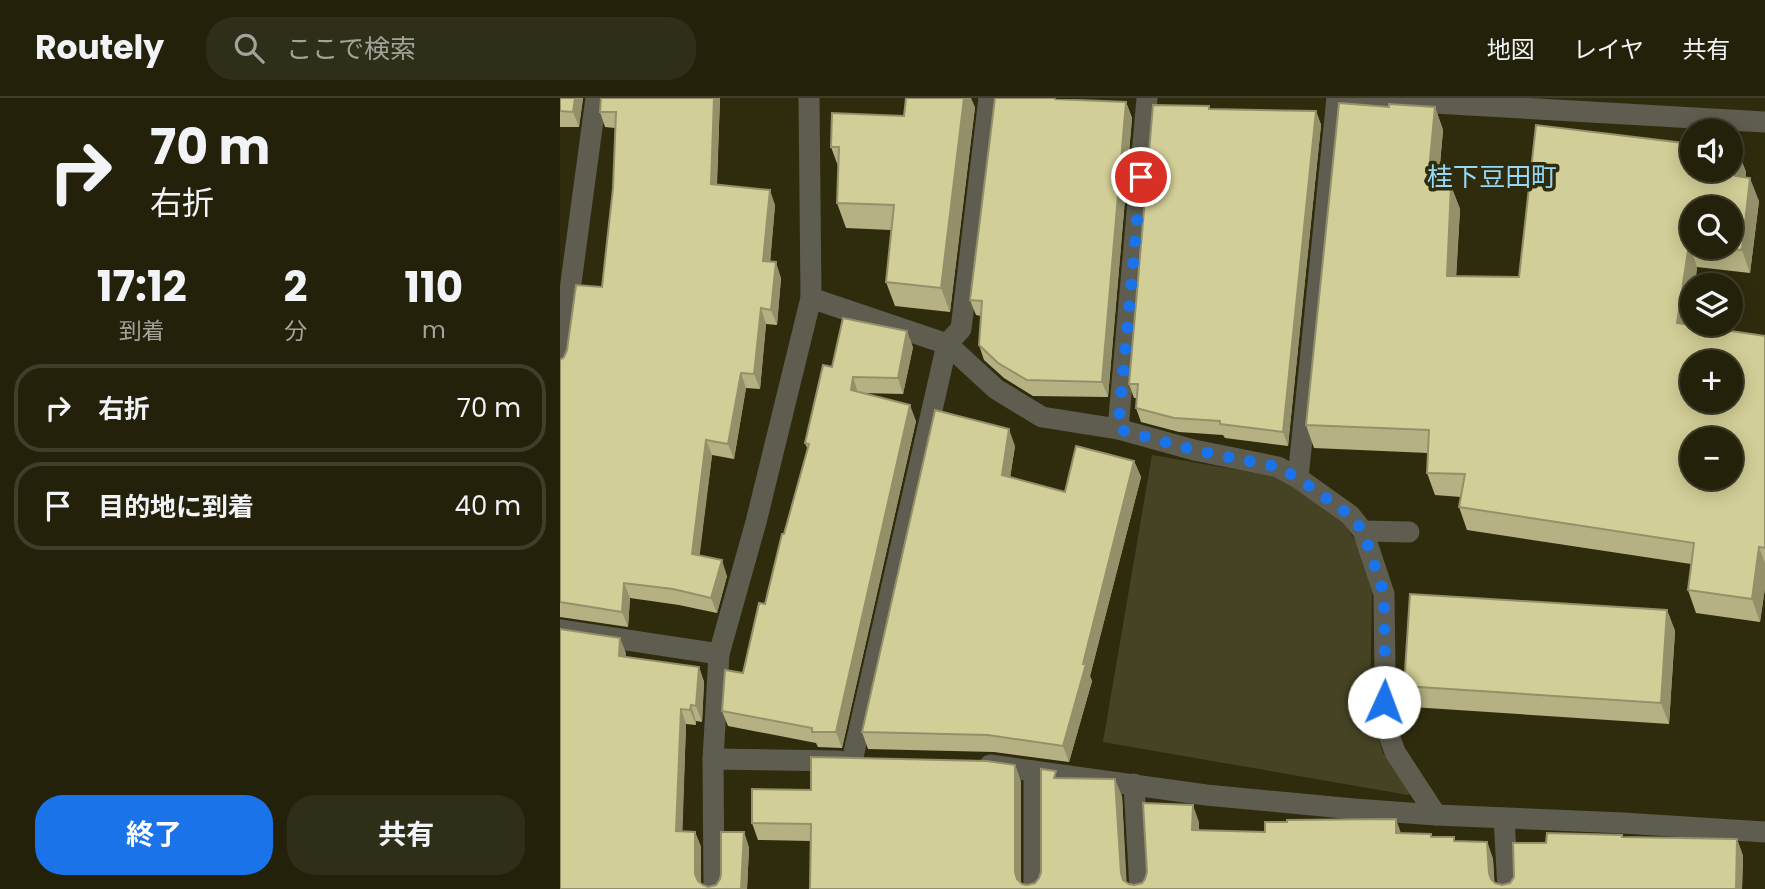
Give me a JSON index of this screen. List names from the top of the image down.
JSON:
{
  "districts": ["桂下豆田町"],
  "page": {
    "header": "Routely",
    "search": "ここで検索",
    "nav": ["地図", "レイヤ", "共有"],
    "turn": ["70 m", "右折"],
    "map_buttons": ["+", "−"],
    "eta": [
      "17:12",
      "到着",
      "2",
      "分",
      "110",
      "m"
    ],
    "list": [
      {
        "name": "右折",
        "value": "70 m"
      },
      {
        "name": "目的地に到着",
        "value": "40 m"
      }
    ],
    "buttons": ["終了", "共有"]
  }
}
